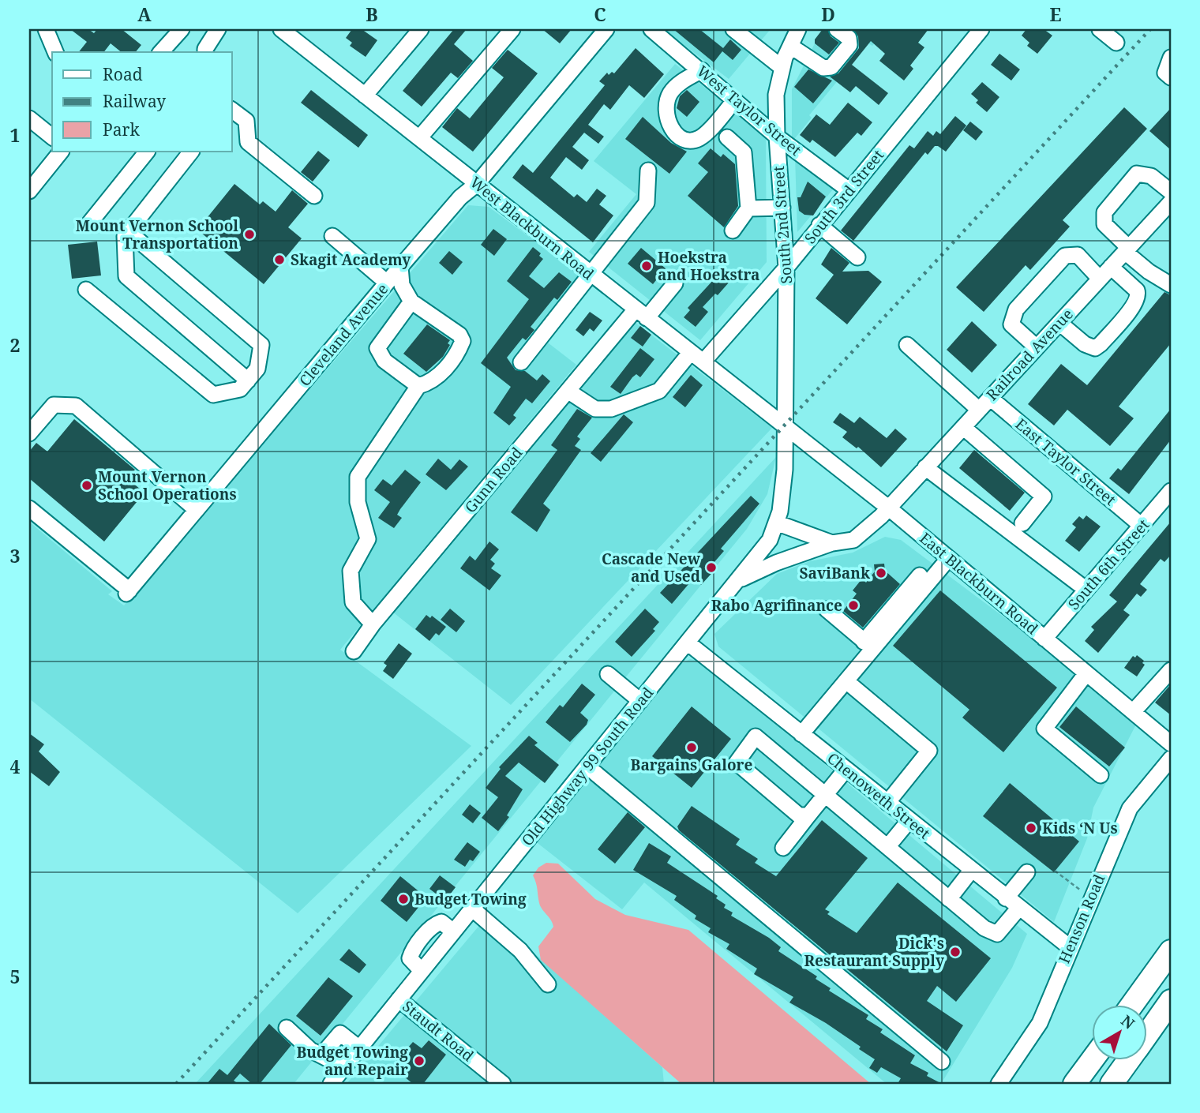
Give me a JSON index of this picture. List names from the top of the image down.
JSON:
{
  "streets": {
    "street": [
      "West Taylor Street",
      "South 3rd Street",
      "South 2nd Street",
      "West Blackburn Road",
      "Cleveland Avenue",
      "Railroad Avenue",
      "East Taylor Street",
      "Gunn Road",
      "South 6th Street",
      "East Blackburn Road",
      "Old Highway 99 South Road",
      "Chenoweth Street",
      "Henson Road",
      "Staudt Road"
    ]
  },
  "crossings": [
    ["West Taylor Street", "South 3rd Street"],
    ["West Taylor Street", "South 2nd Street"],
    ["South 3rd Street", "South 2nd Street"],
    ["South 3rd Street", "West Blackburn Road"],
    ["South 2nd Street", "West Blackburn Road"],
    ["South 2nd Street", "East Blackburn Road"],
    ["South 2nd Street", "Old Highway 99 South Road"],
    ["West Blackburn Road", "Cleveland Avenue"],
    ["West Blackburn Road", "Gunn Road"],
    ["West Blackburn Road", "East Blackburn Road"],
    ["West Blackburn Road", "Old Highway 99 South Road"],
    ["Railroad Avenue", "East Taylor Street"],
    ["Railroad Avenue", "East Blackburn Road"],
    ["Railroad Avenue", "Old Highway 99 South Road"],
    ["East Taylor Street", "South 6th Street"],
    ["South 6th Street", "East Blackburn Road"],
    ["East Blackburn Road", "Old Highway 99 South Road"],
    ["Old Highway 99 South Road", "Chenoweth Street"],
    ["Old Highway 99 South Road", "Staudt Road"],
    ["Chenoweth Street", "Henson Road"]
  ],
  "places": [
    "Mount Vernon School Transportation",
    "Skagit Academy",
    "Hoekstra and Hoekstra",
    "Mount Vernon School Operations",
    "Cascade New and Used",
    "SaviBank",
    "Rabo Agrifinance",
    "Bargains Galore",
    "Kids ‘N Us",
    "Budget Towing",
    "Dick's Restaurant Supply",
    "Budget Towing and Repair"
  ],
  "legend": ["Road", "Railway", "Park"],
  "north": "top right",
  "grid": {
    "columns": [
      "A",
      "B",
      "C",
      "D",
      "E"
    ],
    "rows": [
      "1",
      "2",
      "3",
      "4",
      "5"
    ]
  }
}
